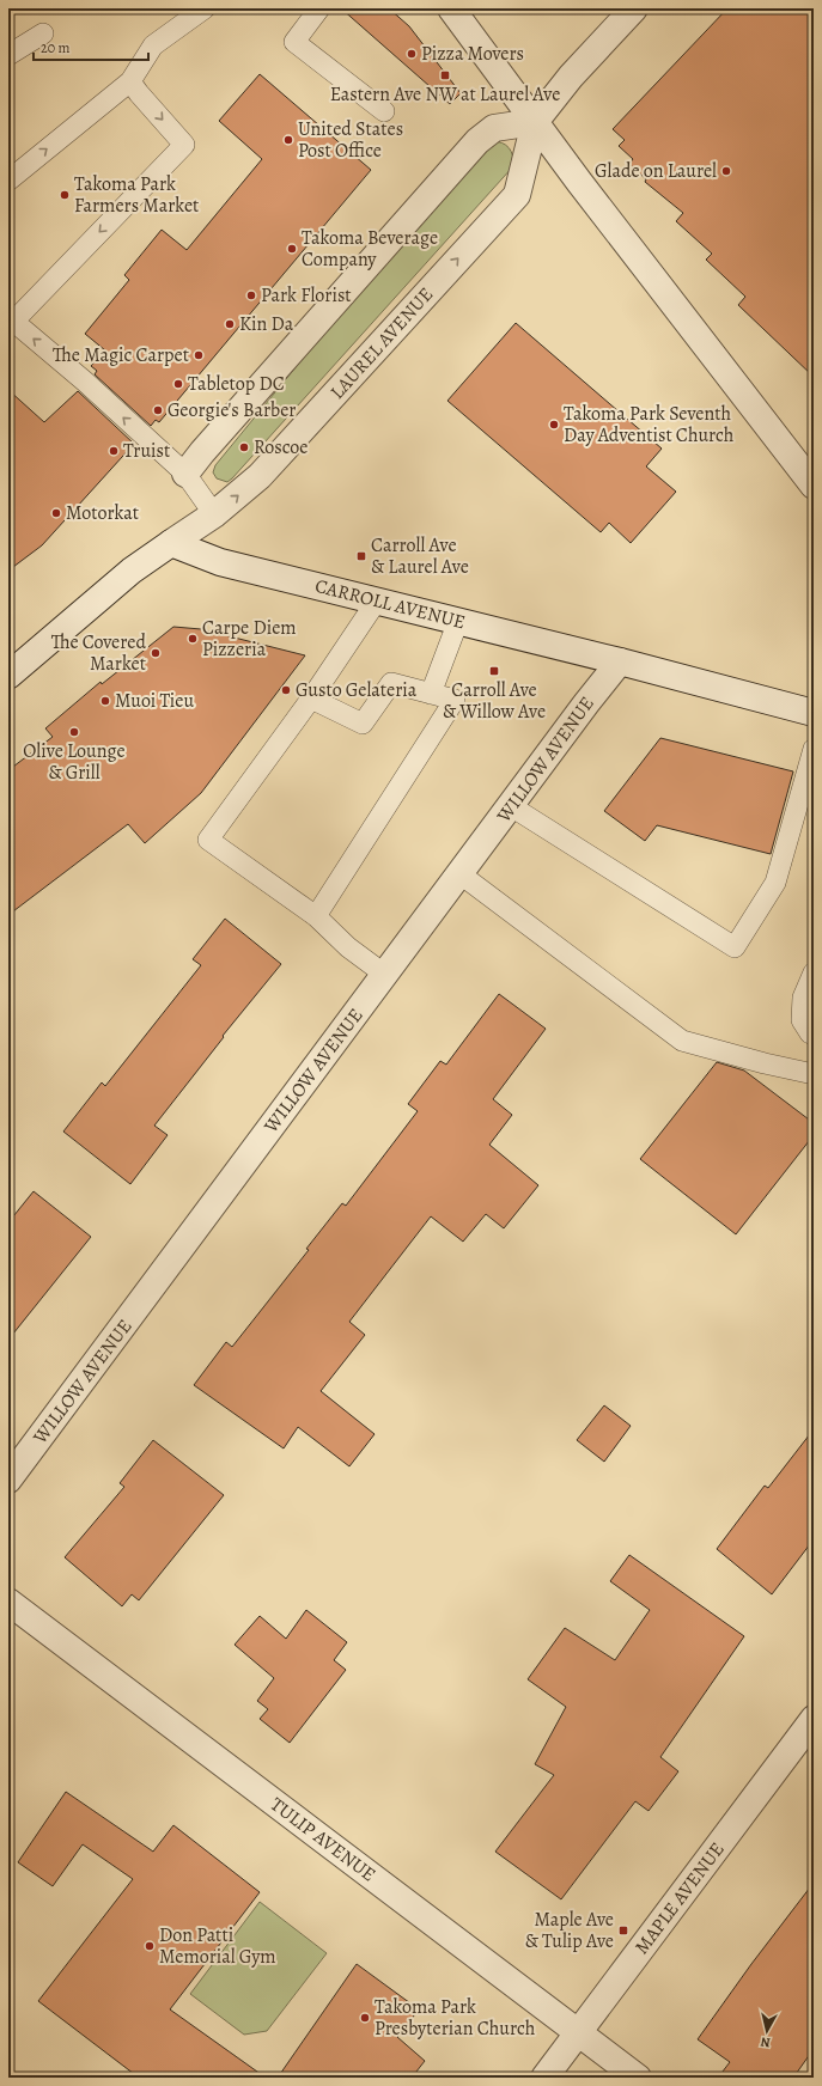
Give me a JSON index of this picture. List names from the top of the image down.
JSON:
{
  "streets": {
    "street": [
      "LAUREL AVENUE",
      "CARROLL AVENUE",
      "WILLOW AVENUE",
      "TULIP AVENUE",
      "MAPLE AVENUE"
    ]
  },
  "crossings": [
    ["LAUREL AVENUE", "CARROLL AVENUE"],
    ["CARROLL AVENUE", "WILLOW AVENUE"],
    ["TULIP AVENUE", "MAPLE AVENUE"]
  ],
  "places": {
    "other": [
      "Pizza Movers",
      "United States Post Office",
      "Glade on Laurel",
      "Takoma Park Farmers Market",
      "Takoma Beverage Company",
      "Park Florist",
      "Kin Da",
      "The Magic Carpet",
      "Tabletop DC",
      "Georgie's Barber",
      "Takoma Park Seventh Day Adventist Church",
      "Roscoe",
      "Truist",
      "Motorkat",
      "Carpe Diem Pizzeria",
      "The Covered Market",
      "Gusto Gelateria",
      "Muoi Tieu",
      "Olive Lounge & Grill",
      "Don Patti Memorial Gym",
      "Takoma Park Presbyterian Church"
    ],
    "transit": [
      "Eastern Ave NW at Laurel Ave",
      "Carroll Ave & Laurel Ave",
      "Carroll Ave & Willow Ave",
      "Maple Ave & Tulip Ave"
    ]
  },
  "scale_bar": "20 m",
  "north": "bottom"
}
